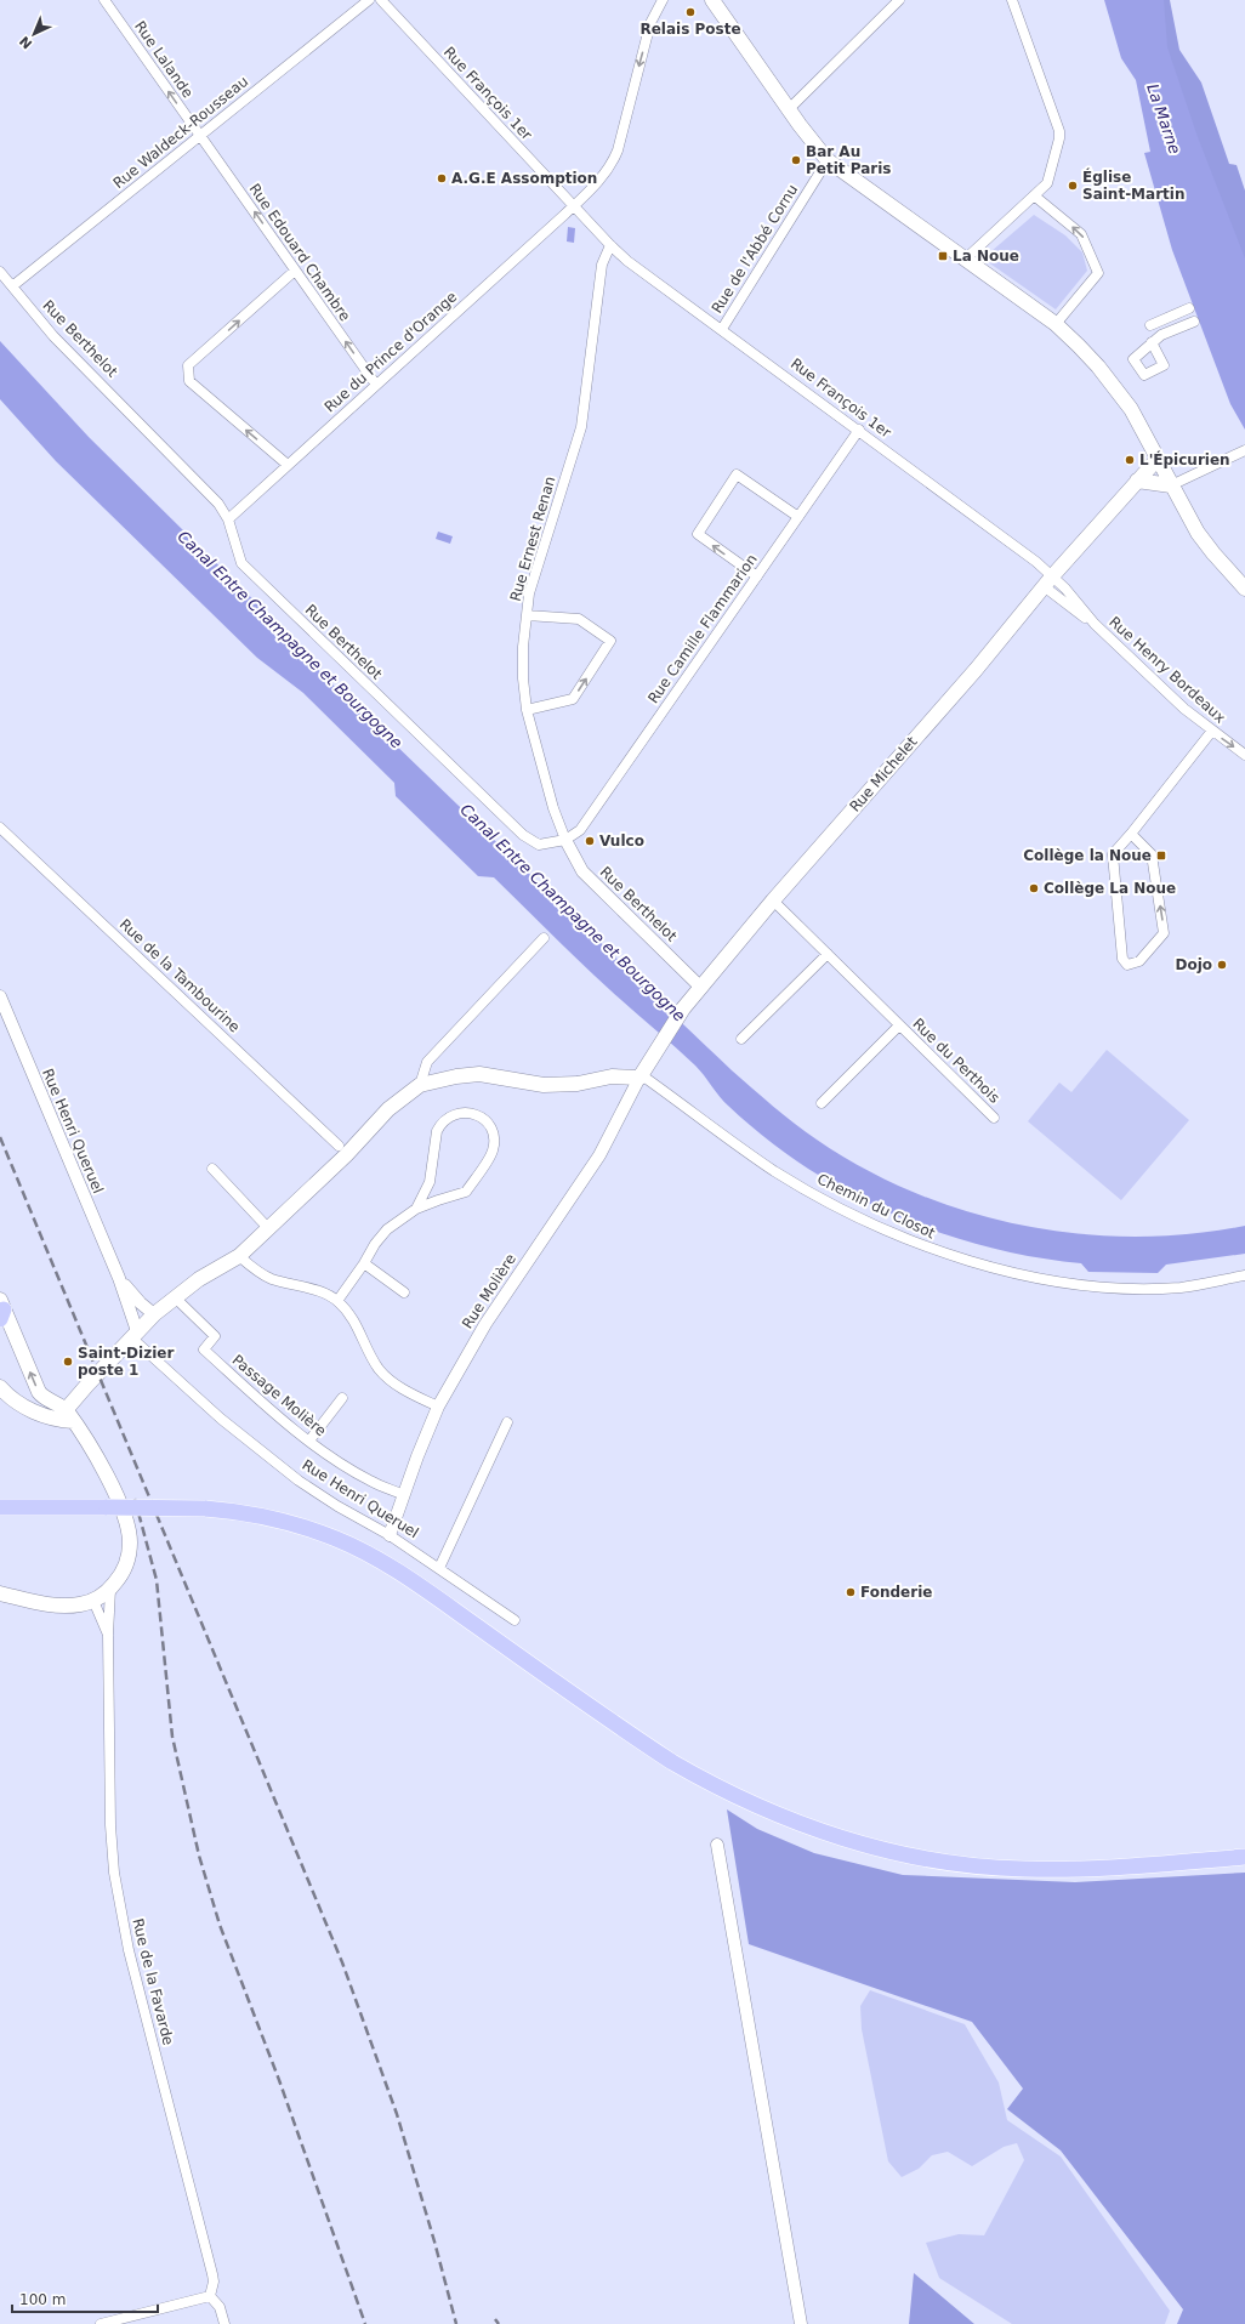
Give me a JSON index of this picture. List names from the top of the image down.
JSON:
{
  "streets": {
    "main road": ["Rue Michelet"],
    "street": [
      "Rue Lalande",
      "Rue François 1er",
      "Rue Waldeck-Rousseau",
      "Rue de l'Abbé Cornu",
      "Rue Edouard Chambre",
      "Rue Berthelot",
      "Rue du Prince d'Orange",
      "Rue Ernest Renan",
      "Rue Camille Flammarion",
      "Rue Henry Bordeaux",
      "Rue de la Tambourine",
      "Rue du Perthois",
      "Rue Henri Queruel",
      "Chemin du Closot",
      "Rue Molière",
      "Passage Molière",
      "Rue de la Favarde"
    ]
  },
  "crossings": [
    ["Rue Lalande", "Rue Waldeck-Rousseau"],
    ["Rue Lalande", "Rue Edouard Chambre"],
    ["Rue François 1er", "Rue de l'Abbé Cornu"],
    ["Rue François 1er", "Rue du Prince d'Orange"],
    ["Rue François 1er", "Rue Ernest Renan"],
    ["Rue François 1er", "Rue Camille Flammarion"],
    ["Rue François 1er", "Rue Henry Bordeaux"],
    ["Rue François 1er", "Rue Michelet"],
    ["Rue Waldeck-Rousseau", "Rue Edouard Chambre"],
    ["Rue Waldeck-Rousseau", "Rue Berthelot"],
    ["Rue Edouard Chambre", "Rue du Prince d'Orange"],
    ["Rue Berthelot", "Rue du Prince d'Orange"],
    ["Rue Berthelot", "Rue Ernest Renan"],
    ["Rue Berthelot", "Rue Camille Flammarion"],
    ["Rue Berthelot", "Rue Michelet"],
    ["Rue Ernest Renan", "Rue Camille Flammarion"],
    ["Rue Henry Bordeaux", "Rue Michelet"],
    ["Rue Michelet", "Rue du Perthois"],
    ["Rue Michelet", "Chemin du Closot"],
    ["Rue Michelet", "Rue Molière"],
    ["Rue Henri Queruel", "Rue Molière"],
    ["Chemin du Closot", "Rue Molière"],
    ["Rue Molière", "Passage Molière"]
  ],
  "one_way": ["Rue Lalande", "Rue Edouard Chambre"],
  "water": ["La Marne", "Canal Entre Champagne et Bourgogne"],
  "places": {
    "other": [
      "Relais Poste",
      "Bar Au Petit Paris",
      "A.G.E Assomption",
      "Église Saint-Martin",
      "L'Épicurien",
      "Vulco",
      "Collège La Noue",
      "Dojo",
      "Saint-Dizier poste 1",
      "Fonderie"
    ],
    "transit": ["La Noue", "Collège la Noue"]
  },
  "scale_bar": "100 m",
  "north": "bottom left"
}
